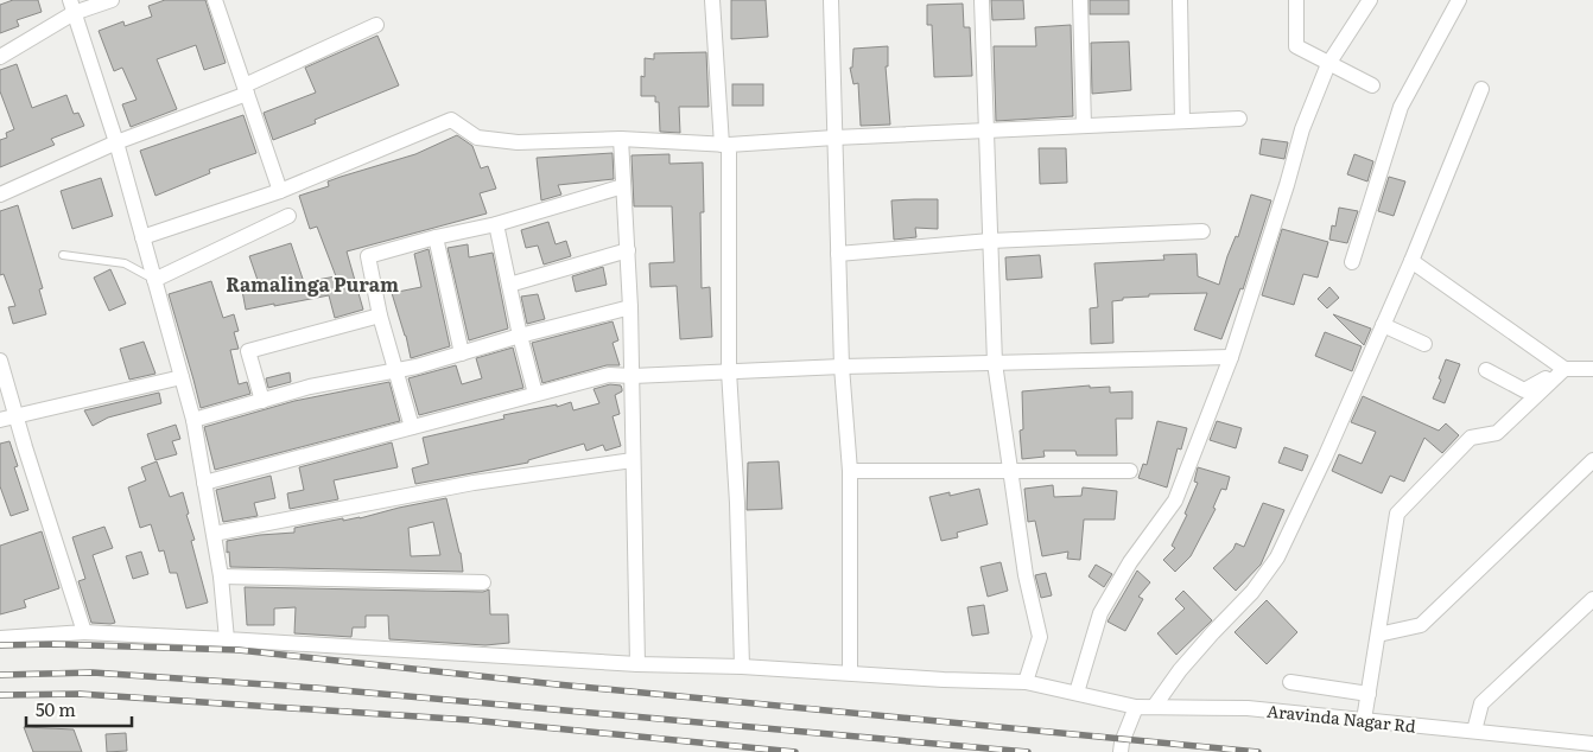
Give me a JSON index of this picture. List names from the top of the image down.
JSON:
{
  "streets": {
    "street": ["Aravinda Nagar Rd"]
  },
  "districts": ["Ramalinga Puram"],
  "scale_bar": "50 m"
}
